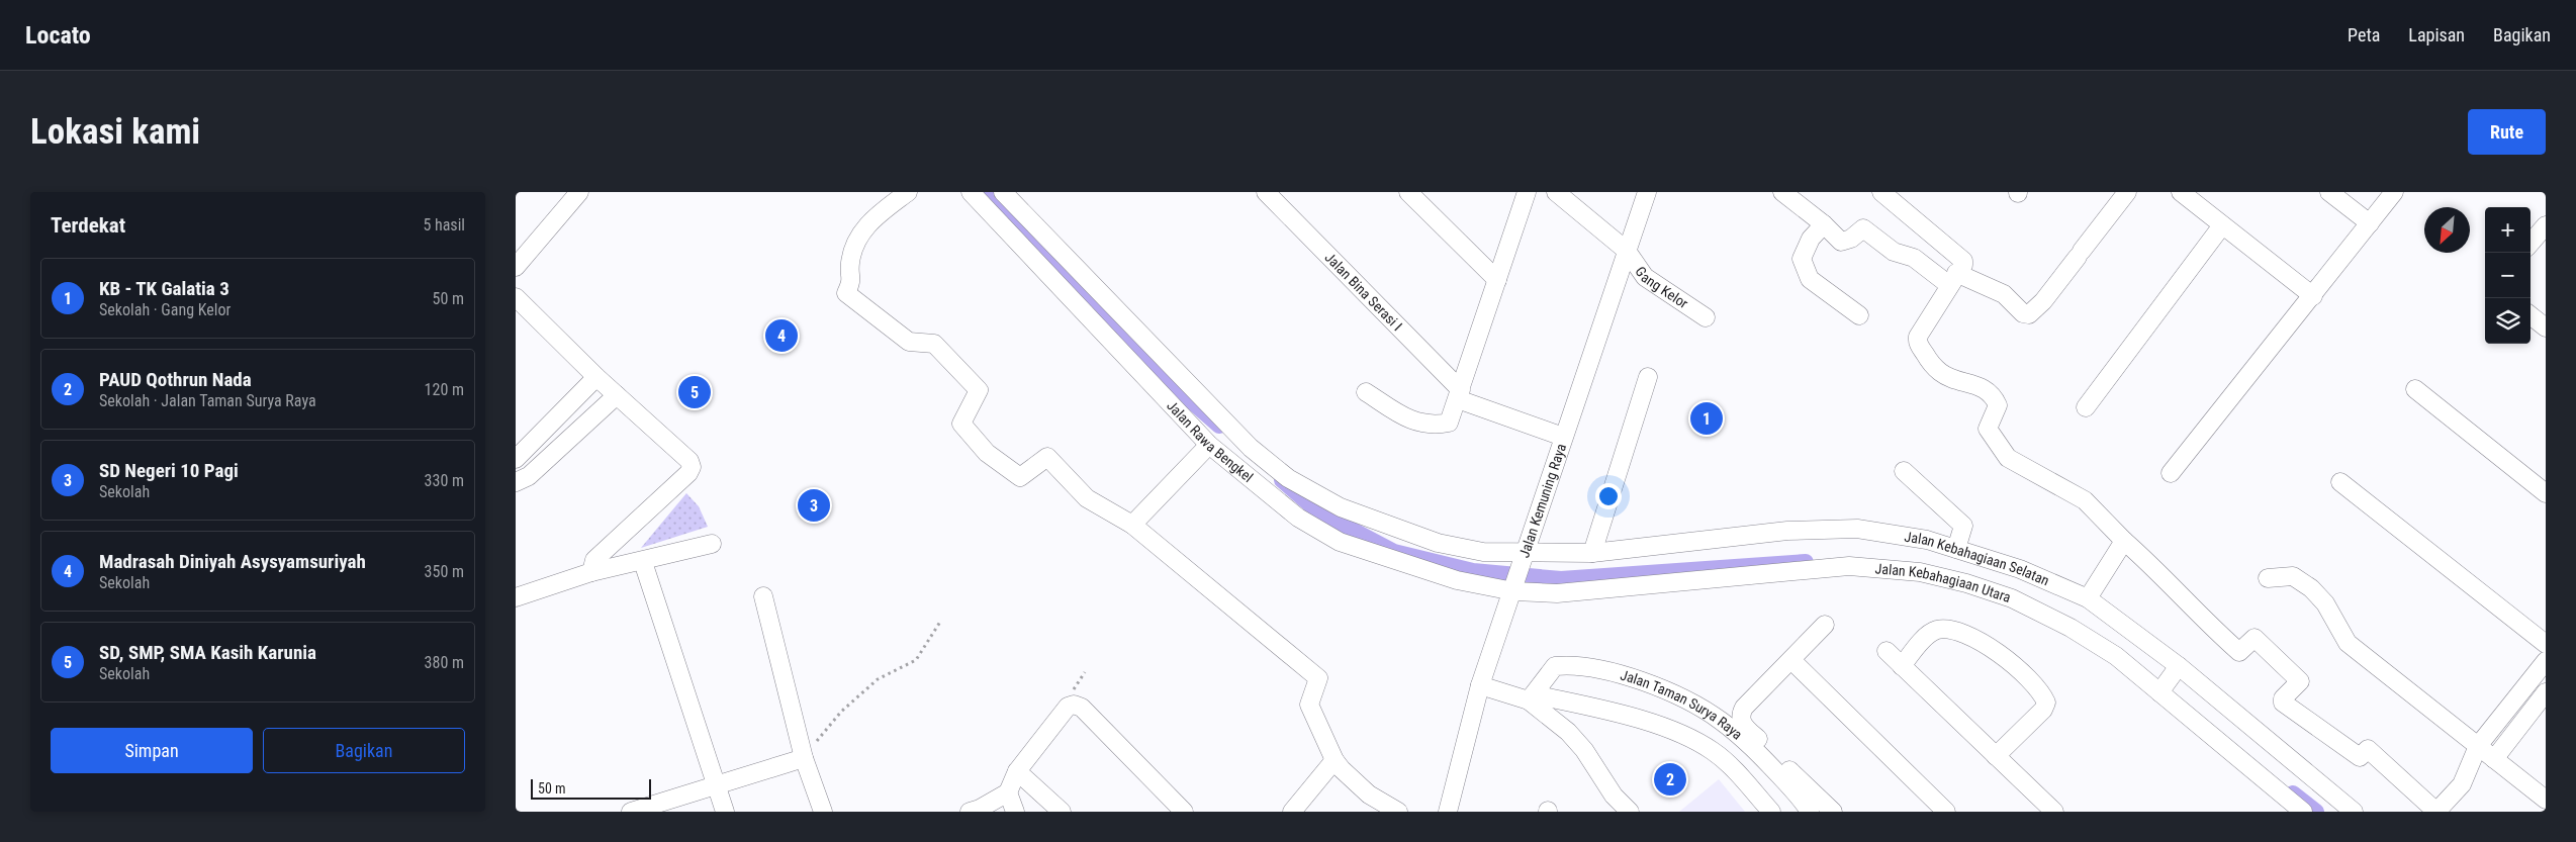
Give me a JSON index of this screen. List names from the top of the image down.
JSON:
{
  "streets": {
    "street": [
      "Gang Kelor",
      "Jalan Bina Serasi I",
      "Jalan Rawa Bengkel",
      "Jalan Kemuning Raya",
      "Jalan Kebahagiaan Selatan",
      "Jalan Kebahagiaan Utara",
      "Jalan Taman Surya Raya"
    ]
  },
  "crossings": [
    ["Gang Kelor", "Jalan Kemuning Raya"],
    ["Jalan Rawa Bengkel", "Jalan Kemuning Raya"],
    ["Jalan Rawa Bengkel", "Jalan Kebahagiaan Selatan"],
    ["Jalan Rawa Bengkel", "Jalan Kebahagiaan Utara"],
    ["Jalan Kemuning Raya", "Jalan Kebahagiaan Selatan"],
    ["Jalan Kemuning Raya", "Jalan Kebahagiaan Utara"]
  ],
  "scale_bar": "50 m",
  "north": "bottom left",
  "page": {
    "header": "Locato",
    "nav": ["Peta", "Lapisan", "Bagikan"],
    "buttons": [
      "Rute",
      ["Simpan", "Bagikan"]
    ],
    "title": "Lokasi kami",
    "heading": ["Terdekat", "5 hasil"],
    "map_buttons": ["+", "−"],
    "list": [
      {
        "mark": "1",
        "name": "KB - TK Galatia 3",
        "note": "Sekolah · Gang Kelor",
        "value": "50 m"
      },
      {
        "mark": "2",
        "name": "PAUD Qothrun Nada",
        "note": "Sekolah · Jalan Taman Surya Raya",
        "value": "120 m"
      },
      {
        "mark": "3",
        "name": "SD Negeri 10 Pagi",
        "note": "Sekolah",
        "value": "330 m"
      },
      {
        "mark": "4",
        "name": "Madrasah Diniyah Asysyamsuriyah",
        "note": "Sekolah",
        "value": "350 m"
      },
      {
        "mark": "5",
        "name": "SD, SMP, SMA Kasih Karunia",
        "note": "Sekolah",
        "value": "380 m"
      }
    ],
    "pins": [
      "4",
      "5",
      "1",
      "3",
      "2"
    ],
    "scale": "50 m"
  }
}
